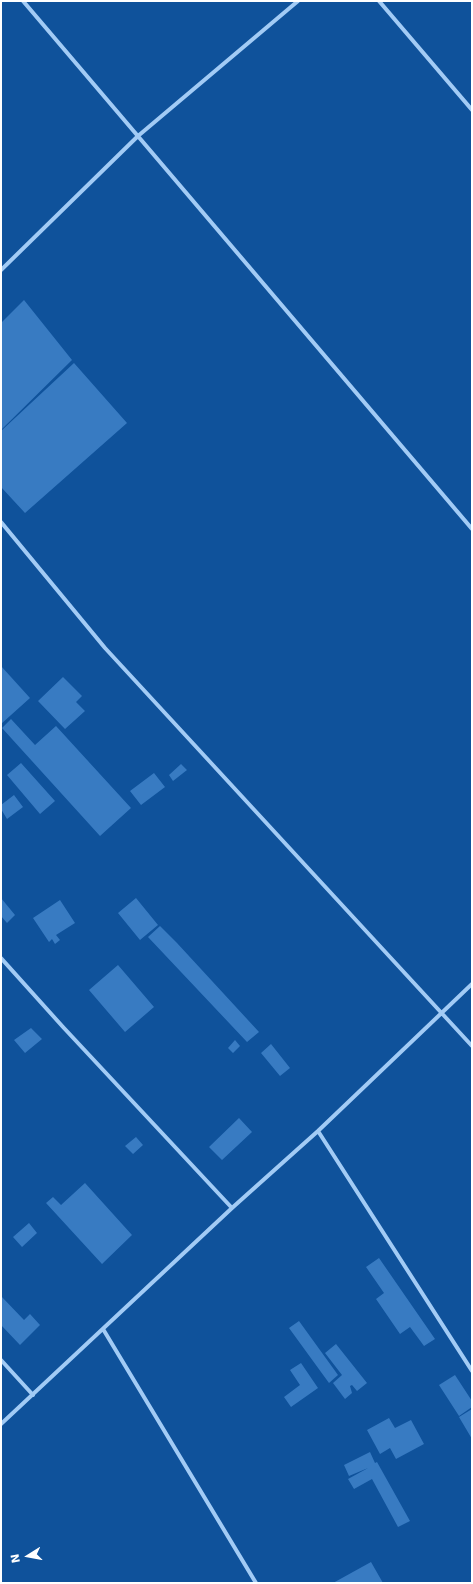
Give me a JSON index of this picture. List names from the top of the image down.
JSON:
{
  "north": "left"
}
